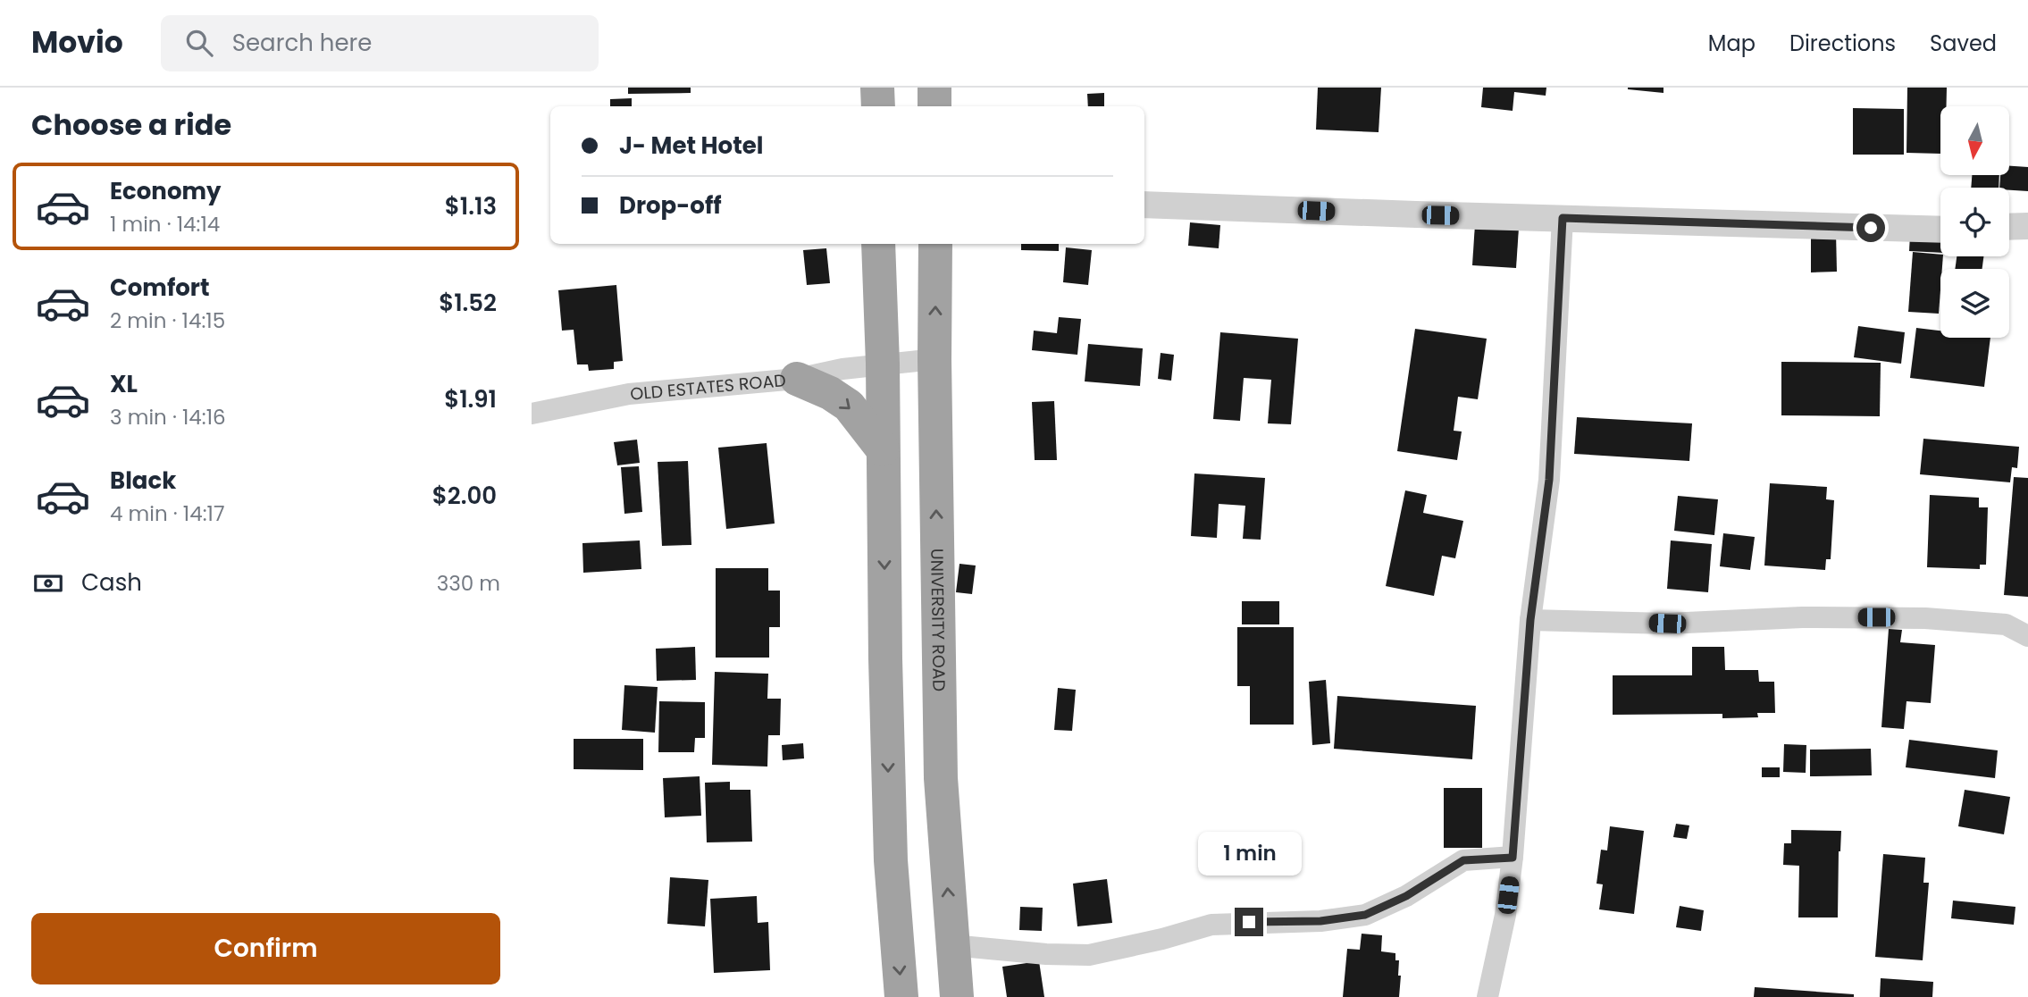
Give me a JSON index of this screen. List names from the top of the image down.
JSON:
{
  "streets": {
    "highway": ["UNIVERSITY ROAD"],
    "street": ["OLD ESTATES ROAD"]
  },
  "crossings": [
    ["OLD ESTATES ROAD", "UNIVERSITY ROAD"]
  ],
  "north": "bottom",
  "page": {
    "header": "Movio",
    "search": "Search here",
    "nav": ["Map", "Directions", "Saved"],
    "heading": "Choose a ride",
    "banner": ["J- Met Hotel", "Drop-off"],
    "list": [
      {
        "name": "Economy",
        "note": "1 min · 14:14",
        "value": "$1.13"
      },
      {
        "name": "Comfort",
        "note": "2 min · 14:15",
        "value": "$1.52"
      },
      {
        "name": "XL",
        "note": "3 min · 14:16",
        "value": "$1.91"
      },
      {
        "name": "Black",
        "note": "4 min · 14:17",
        "value": "$2.00"
      }
    ],
    "pay": ["Cash", "330 m"],
    "bubble": "1 min",
    "buttons": "Confirm"
  }
}
